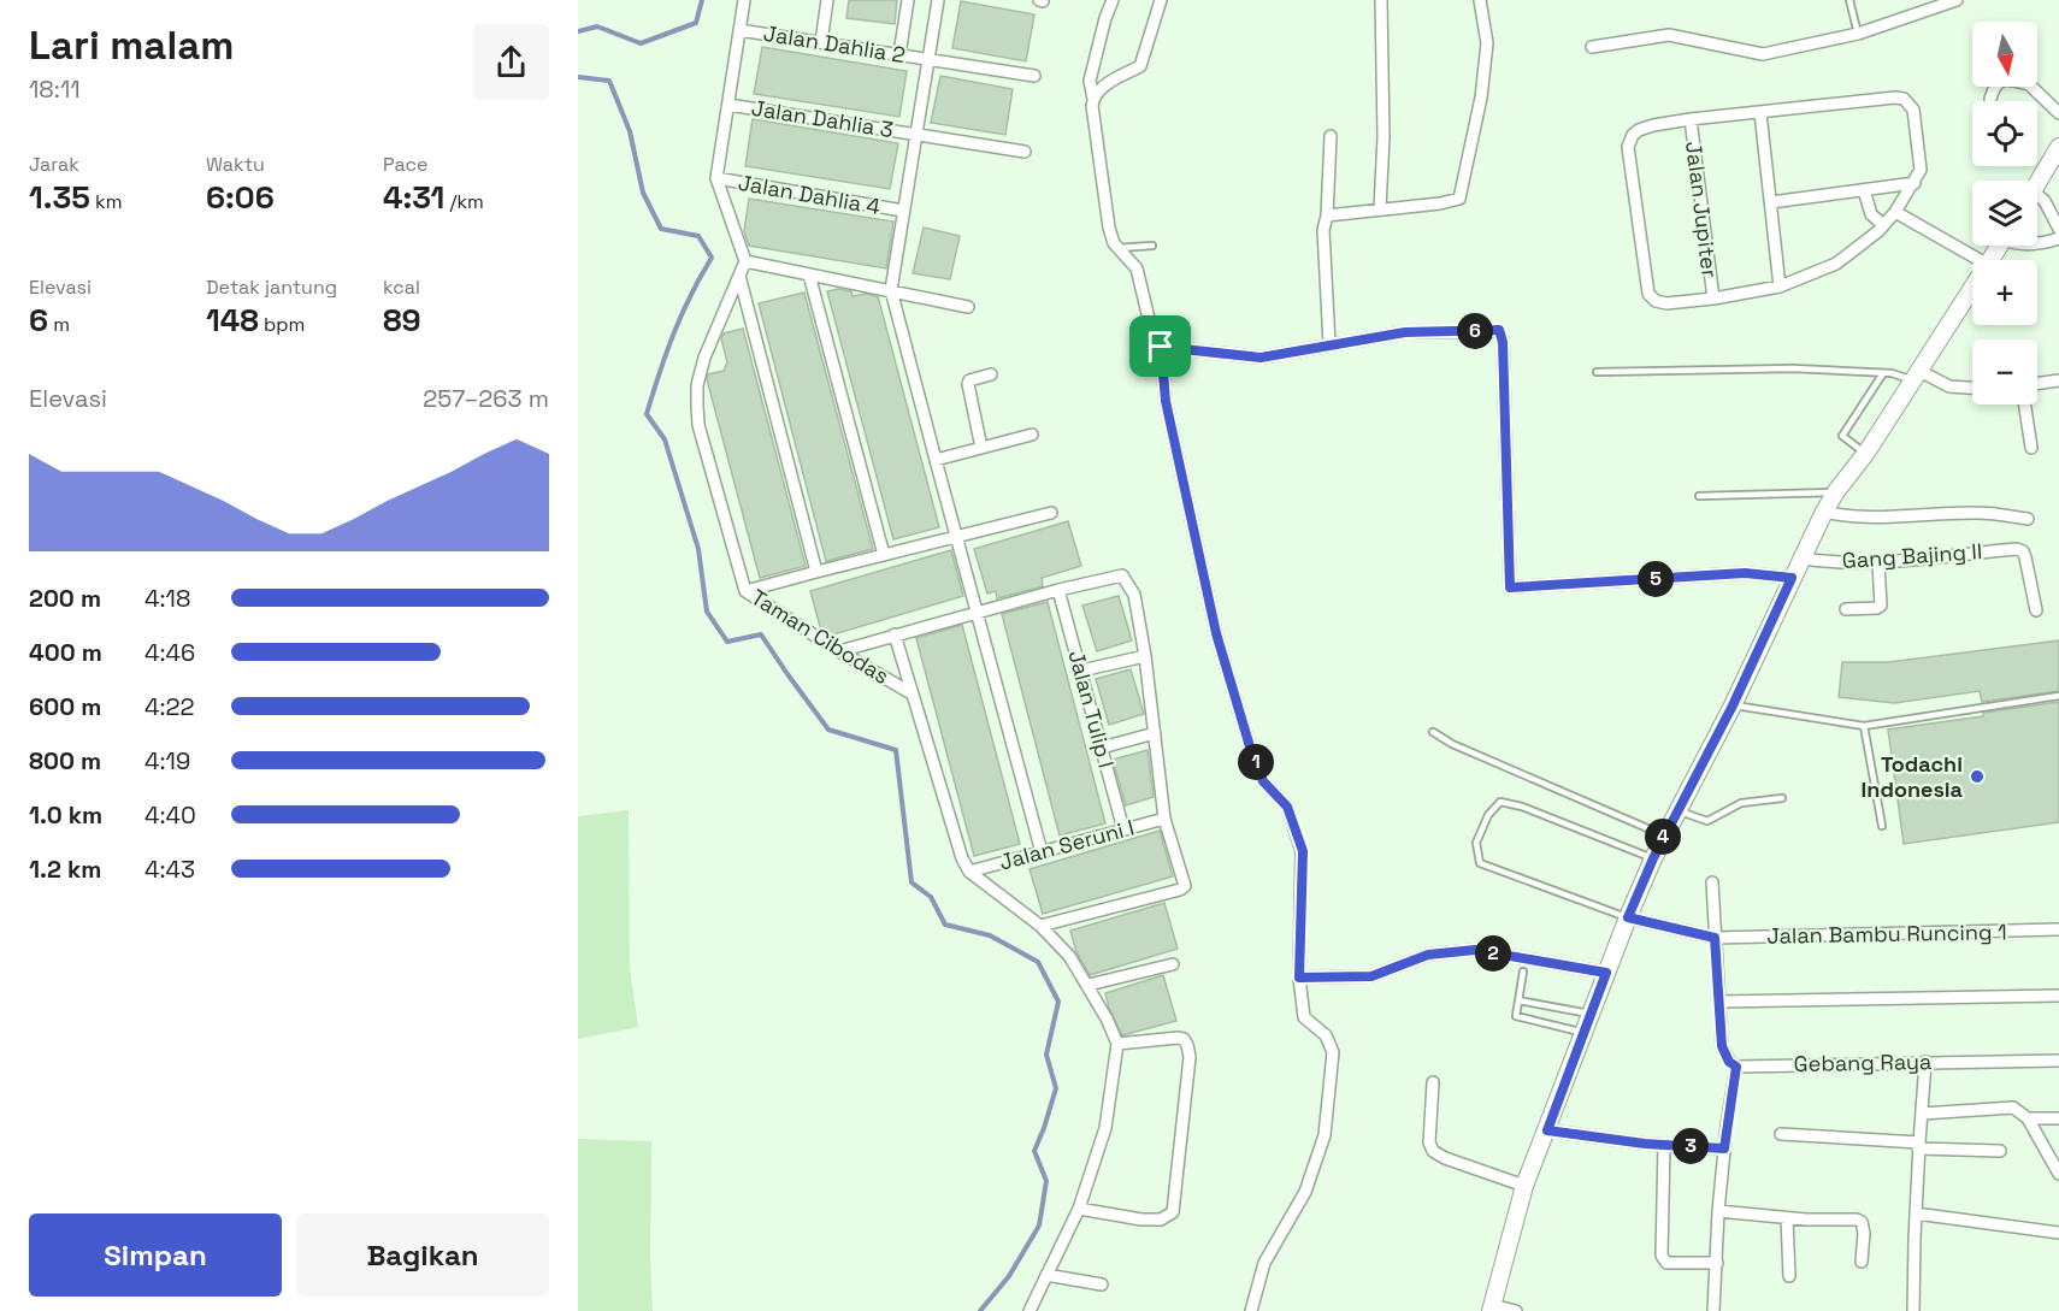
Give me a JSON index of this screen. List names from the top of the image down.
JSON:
{
  "streets": {
    "street": [
      "Jalan Dahlia 2",
      "Jalan Dahlia 3",
      "Jalan Dahlia 4",
      "Jalan Jupiter",
      "Gang Bajing II",
      "Taman Cibodas",
      "Jalan Tulip I",
      "Jalan Seruni I",
      "Jalan Bambu Runcing 1",
      "Gebang Raya"
    ]
  },
  "crossings": [
    ["Taman Cibodas", "Jalan Seruni I"],
    ["Jalan Tulip I", "Jalan Seruni I"]
  ],
  "places": ["Todachi Indonesia"],
  "north": "bottom",
  "page": {
    "heading": ["Lari malam", "18:11"],
    "map_buttons": ["+", "−"],
    "stats": [
      ["Jarak", "1.35 km"],
      ["Waktu", "6:06"],
      ["Pace", "4:31 /km"],
      ["Elevasi", "6 m"],
      ["Detak jantung", "148 bpm"],
      ["kcal", "89"]
    ],
    "pins": [
      "6",
      "5",
      "1",
      "4",
      "2",
      "3"
    ],
    "chart": ["Elevasi", "257–263 m"],
    "list": [
      {
        "name": "200 m",
        "note": "4:18"
      },
      {
        "name": "400 m",
        "note": "4:46"
      },
      {
        "name": "600 m",
        "note": "4:22"
      },
      {
        "name": "800 m",
        "note": "4:19"
      },
      {
        "name": "1.0 km",
        "note": "4:40"
      },
      {
        "name": "1.2 km",
        "note": "4:43"
      }
    ],
    "buttons": ["Simpan", "Bagikan"]
  }
}
